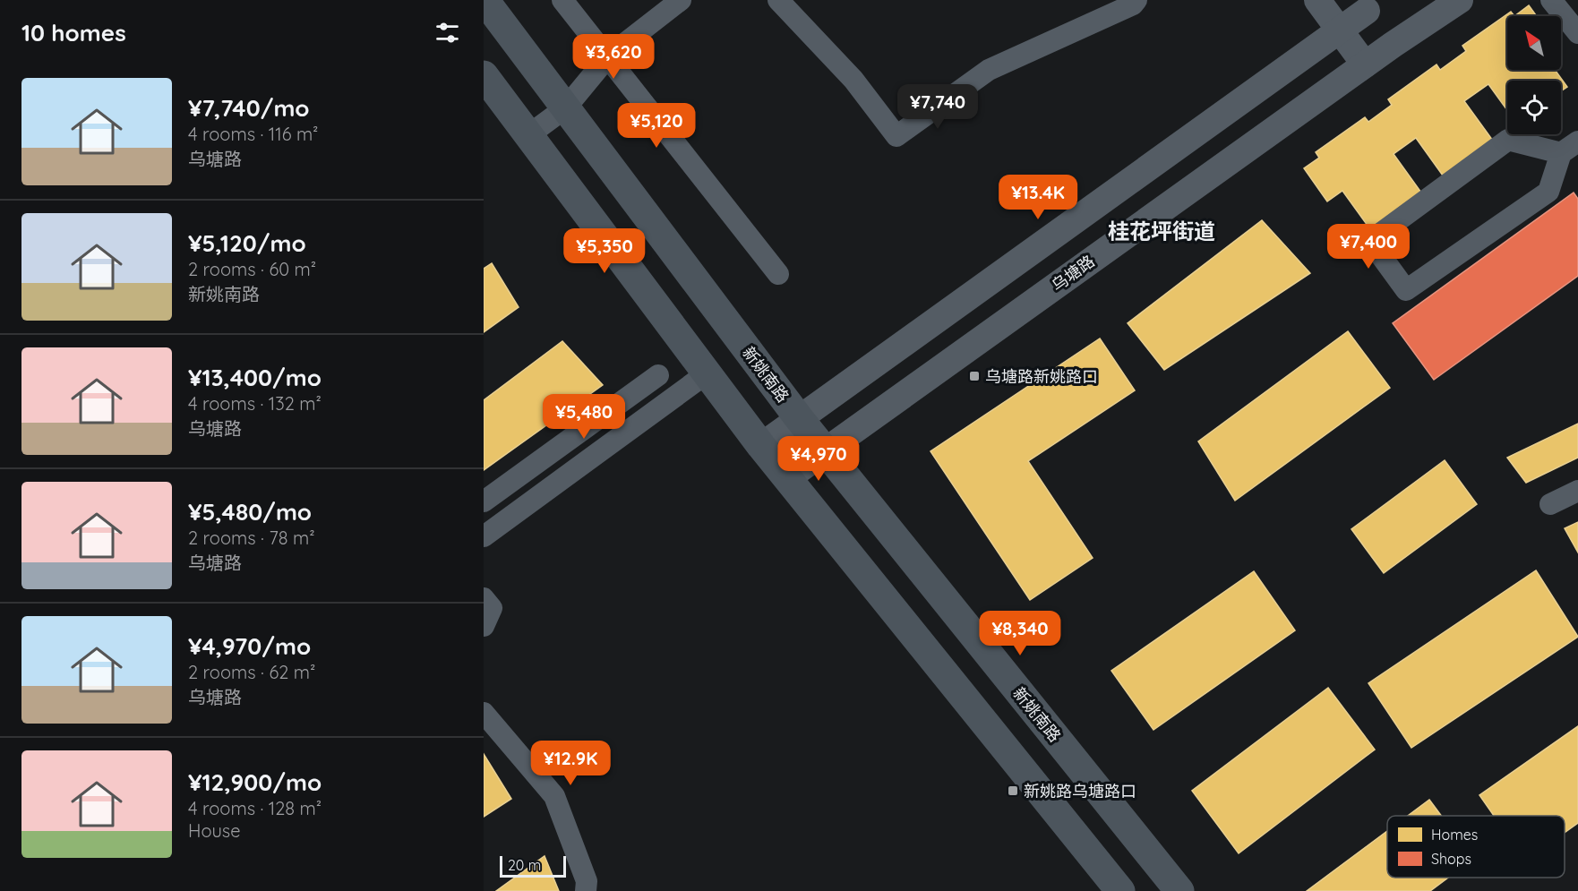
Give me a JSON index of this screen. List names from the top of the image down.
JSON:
{
  "streets": {
    "main road": ["新姚南路"],
    "street": ["乌塘路"]
  },
  "crossings": [
    ["乌塘路", "新姚南路"]
  ],
  "districts": ["桂花坪街道"],
  "places": {
    "transit": ["乌塘路新姚路口", "新姚路乌塘路口"]
  },
  "legend": ["Homes", "Shops"],
  "scale_bar": "20 m",
  "north": "top left",
  "page": {
    "heading": "10 homes",
    "price": [
      "¥3,620",
      "¥7,740",
      "¥5,120",
      "¥13.4K",
      "¥7,400",
      "¥5,350",
      "¥5,480",
      "¥4,970",
      "¥8,340",
      "¥12.9K"
    ],
    "list": [
      {
        "name": "¥7,740/mo",
        "note": "4 rooms · 116 m² · 乌塘路"
      },
      {
        "name": "¥5,120/mo",
        "note": "2 rooms · 60 m² · 新姚南路"
      },
      {
        "name": "¥13,400/mo",
        "note": "4 rooms · 132 m² · 乌塘路"
      },
      {
        "name": "¥5,480/mo",
        "note": "2 rooms · 78 m² · 乌塘路"
      },
      {
        "name": "¥4,970/mo",
        "note": "2 rooms · 62 m² · 乌塘路"
      },
      {
        "name": "¥12,900/mo",
        "note": "4 rooms · 128 m² · House"
      }
    ],
    "scale": "20 m"
  }
}
